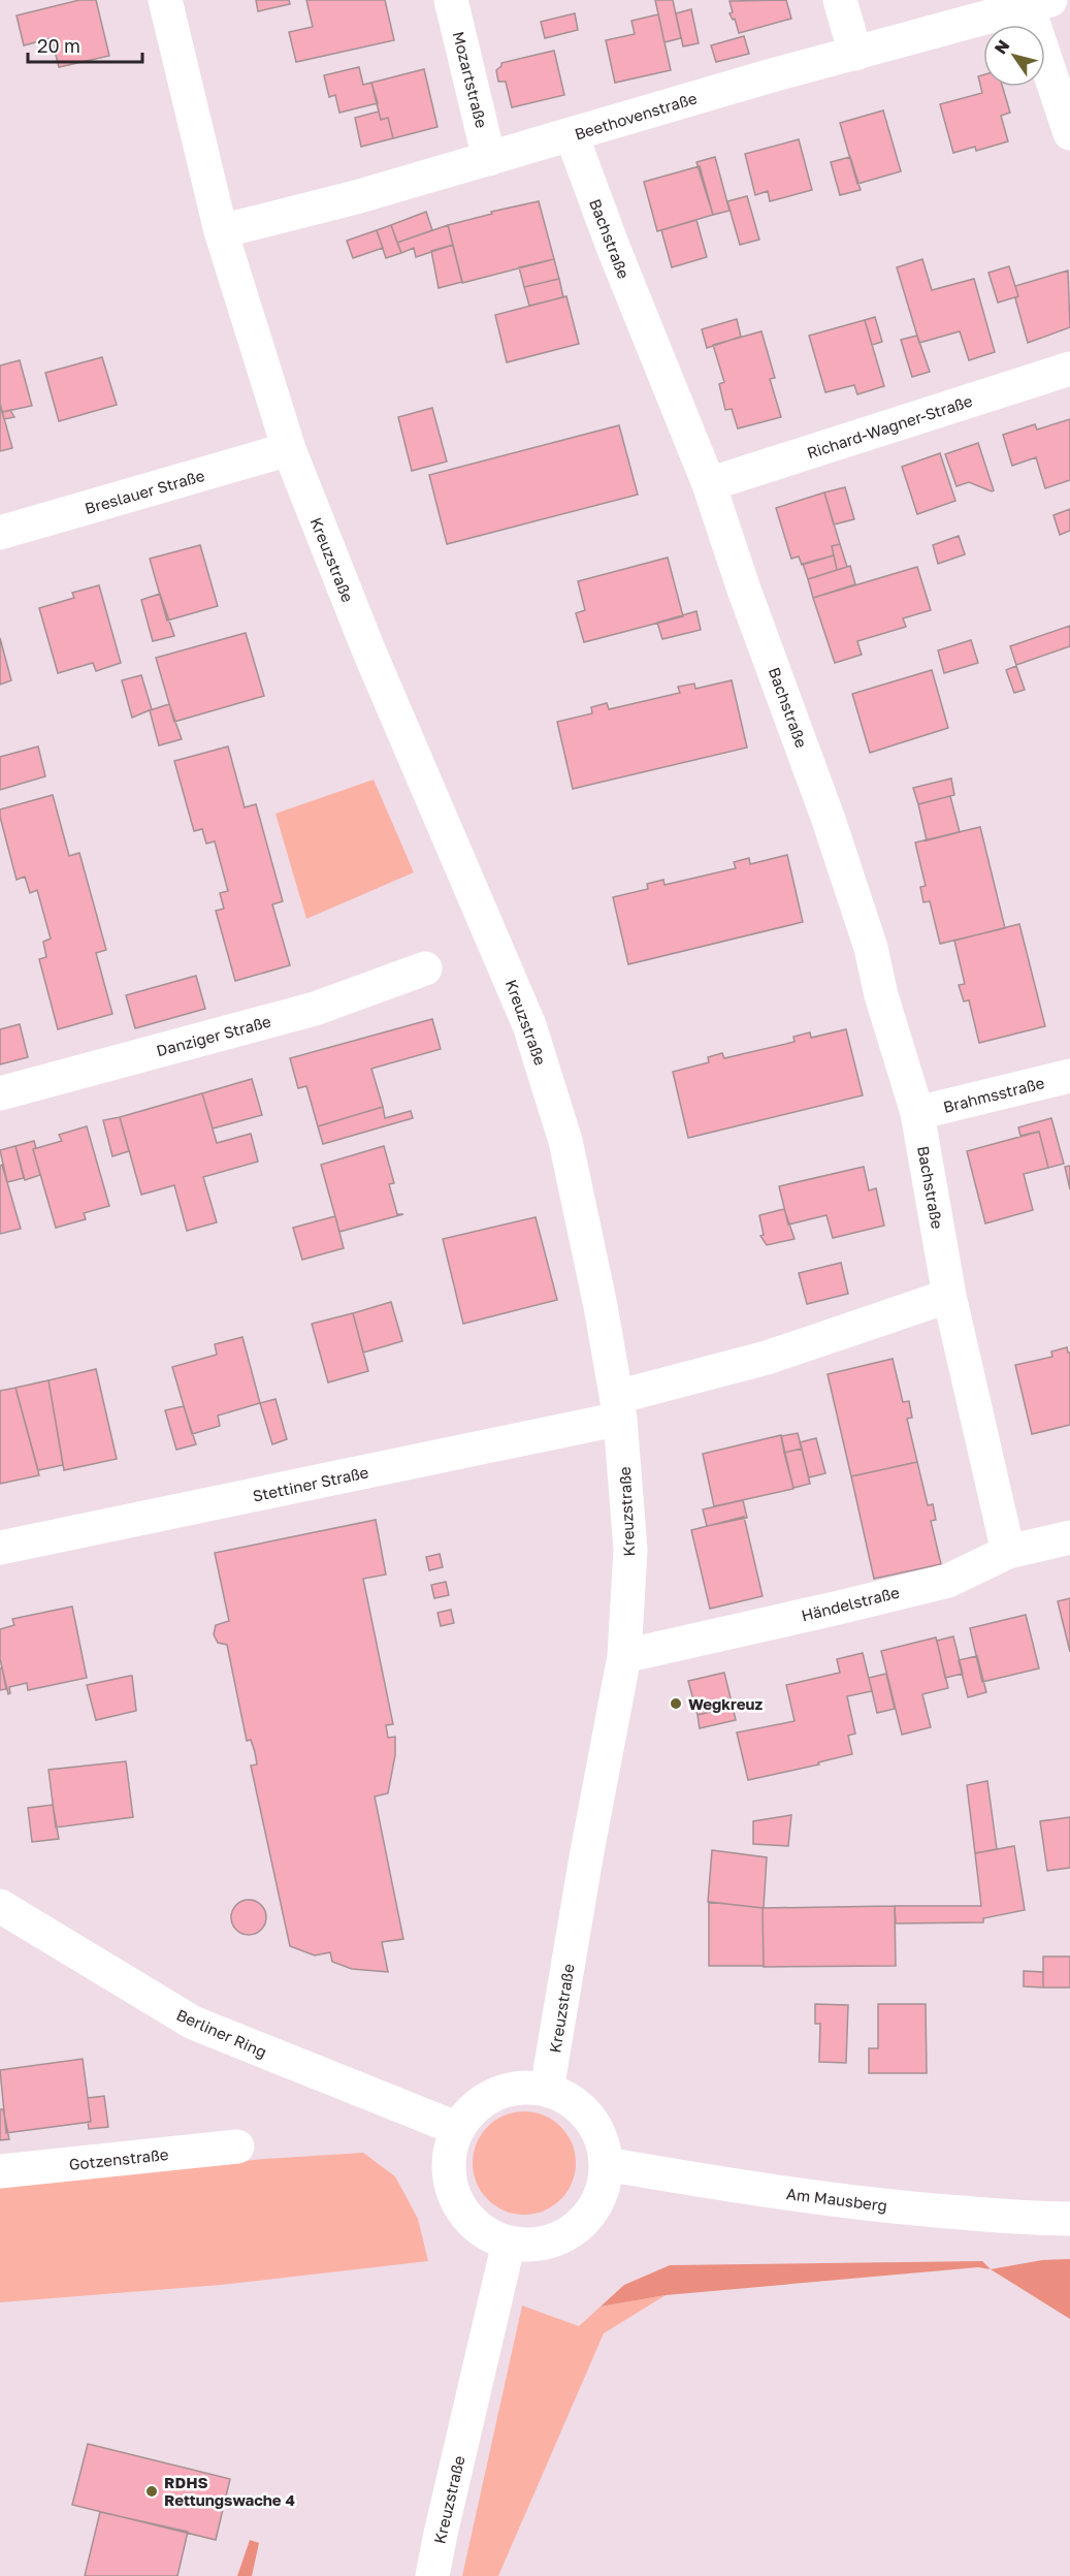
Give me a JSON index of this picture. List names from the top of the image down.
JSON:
{
  "streets": {
    "street": [
      "Mozartstraße",
      "Beethovenstraße",
      "Bachstraße",
      "Richard-Wagner-Straße",
      "Breslauer Straße",
      "Kreuzstraße",
      "Danziger Straße",
      "Brahmsstraße",
      "Stettiner Straße",
      "Händelstraße",
      "Berliner Ring",
      "Gotzenstraße",
      "Am Mausberg"
    ]
  },
  "crossings": [
    ["Mozartstraße", "Beethovenstraße"],
    ["Beethovenstraße", "Bachstraße"],
    ["Beethovenstraße", "Kreuzstraße"],
    ["Bachstraße", "Richard-Wagner-Straße"],
    ["Bachstraße", "Brahmsstraße"],
    ["Bachstraße", "Händelstraße"],
    ["Breslauer Straße", "Kreuzstraße"],
    ["Kreuzstraße", "Stettiner Straße"],
    ["Kreuzstraße", "Händelstraße"],
    ["Kreuzstraße", "Berliner Ring"],
    ["Kreuzstraße", "Am Mausberg"],
    ["Berliner Ring", "Am Mausberg"]
  ],
  "places": ["Wegkreuz", "RDHS Rettungswache 4"],
  "scale_bar": "20 m",
  "north": "top left"
}
